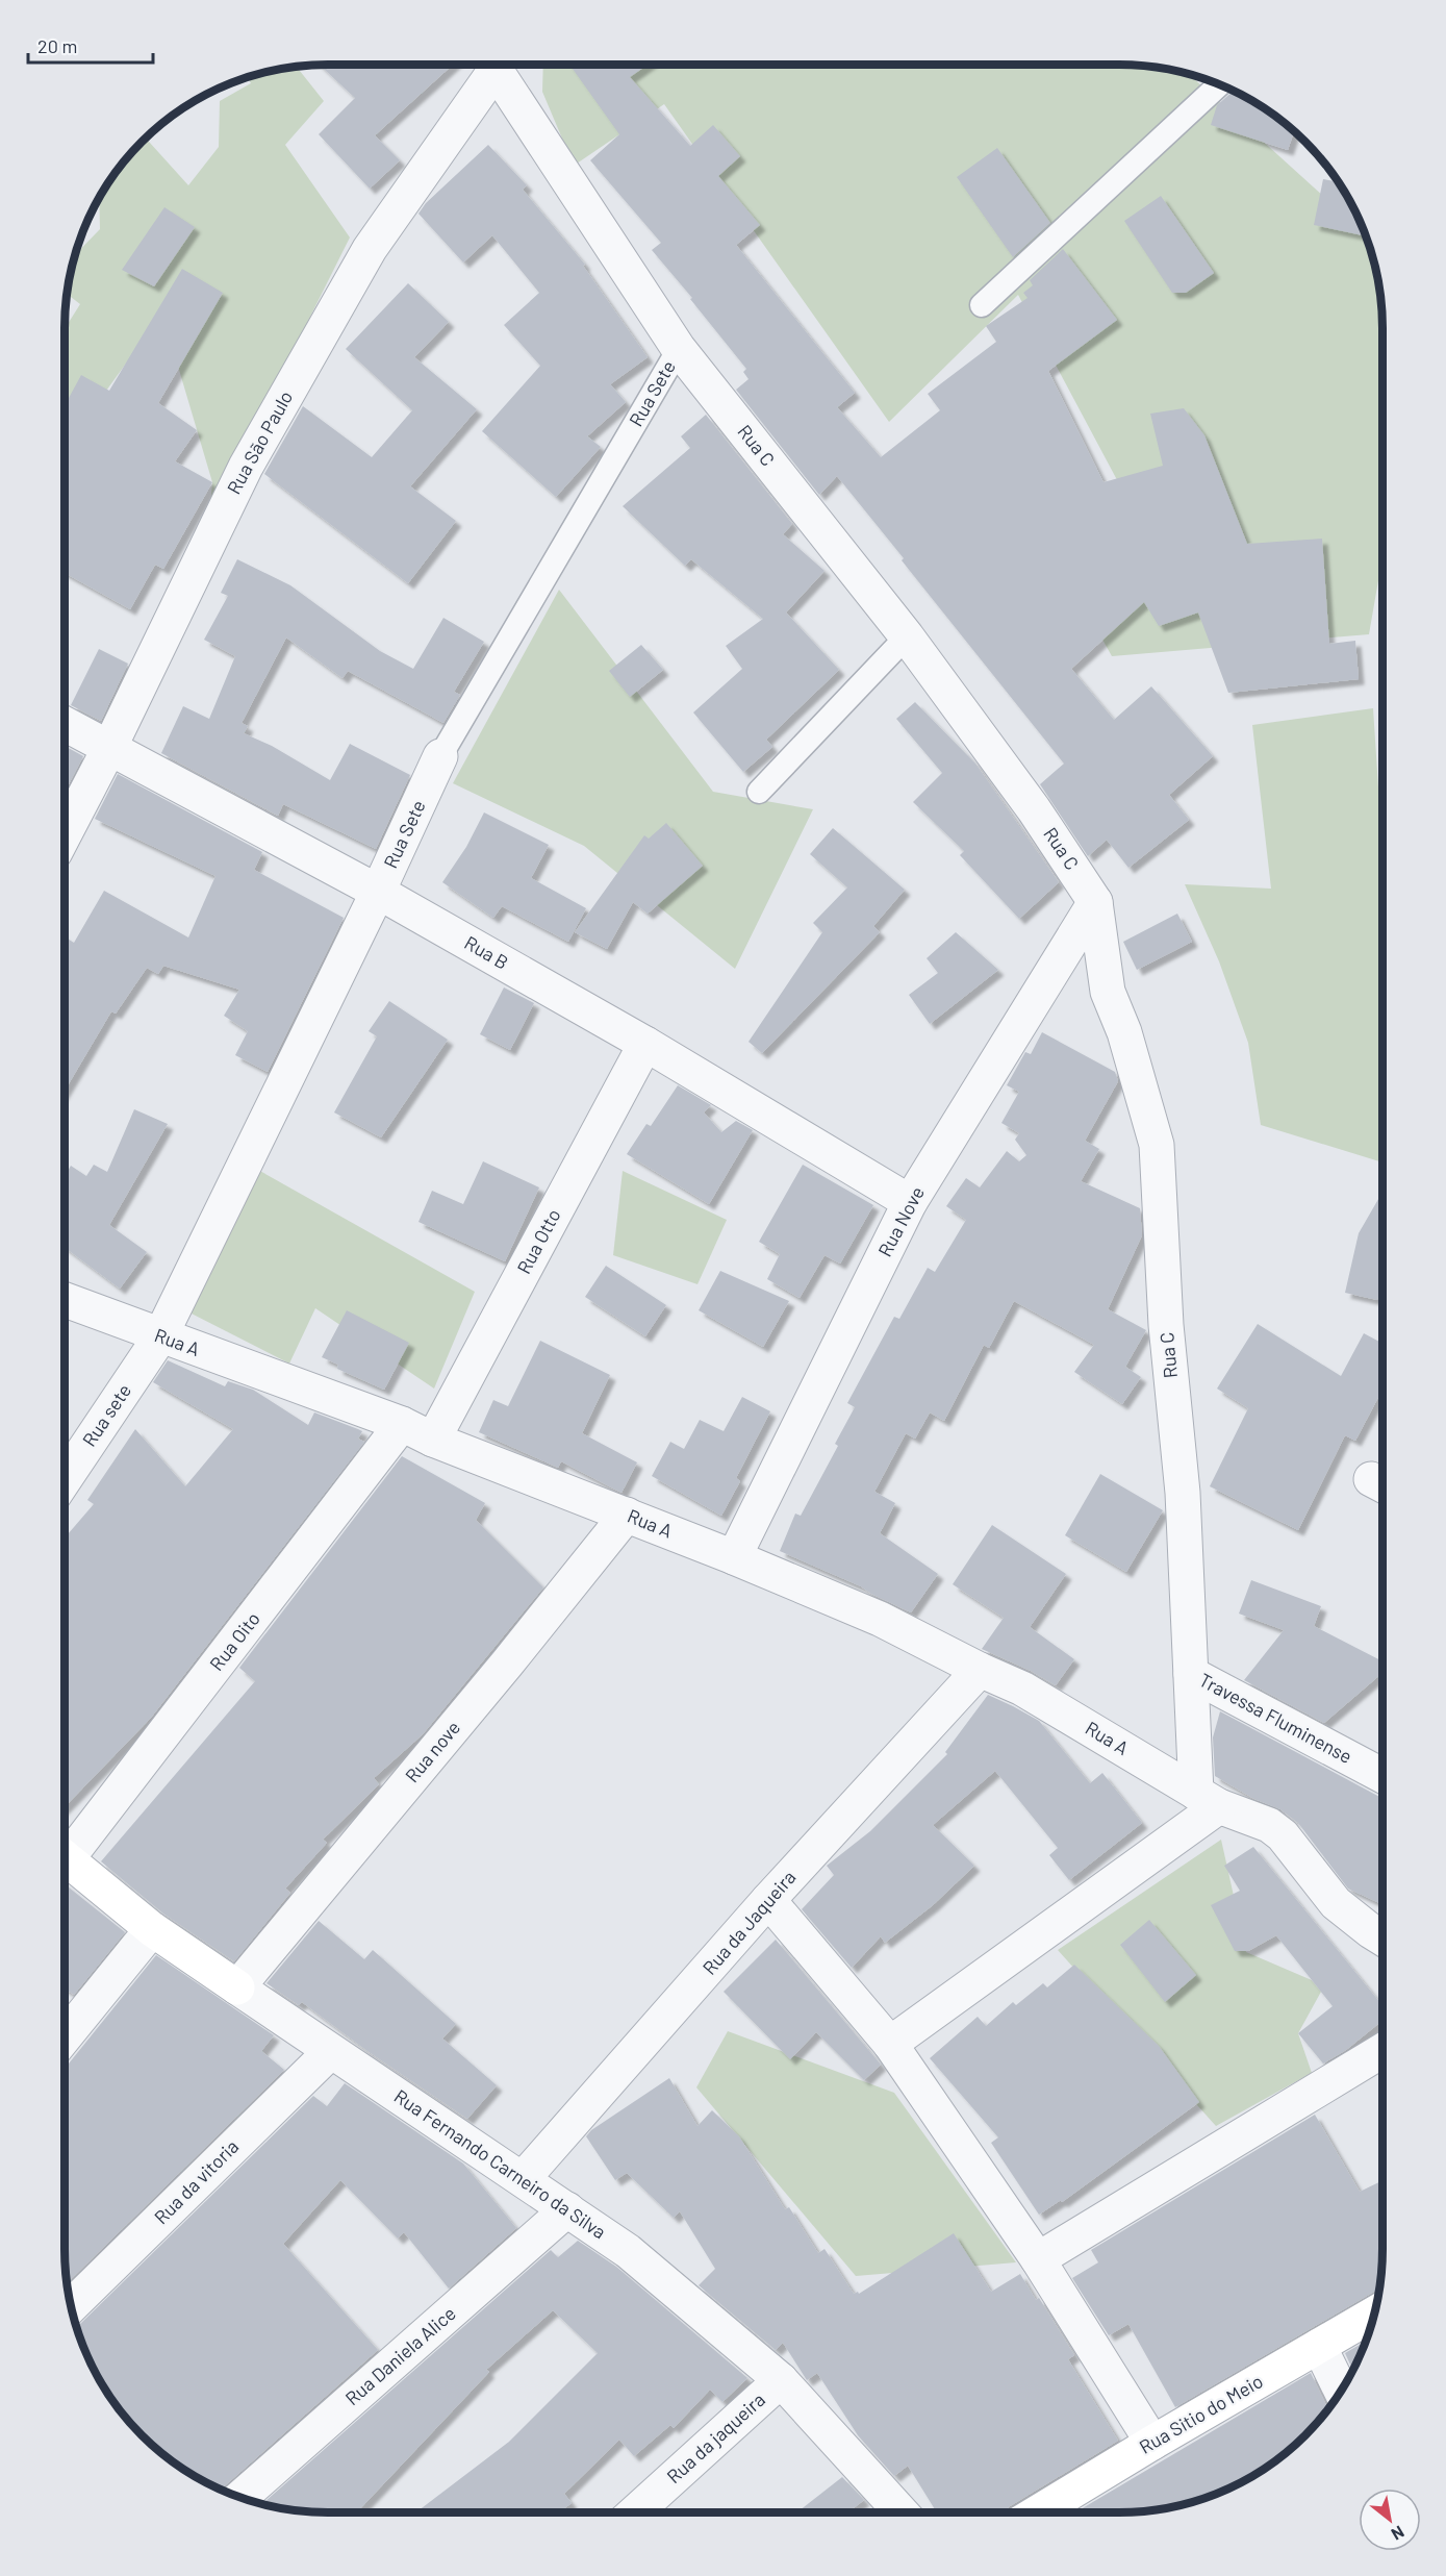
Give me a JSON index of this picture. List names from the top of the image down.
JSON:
{
  "streets": {
    "street": [
      "Rua Sete",
      "Rua São Paulo",
      "Rua C",
      "Rua B",
      "Rua Nove",
      "Rua Otto",
      "Rua A",
      "Rua sete",
      "Rua Oito",
      "Travessa Fluminense",
      "Rua nove",
      "Rua da Jaqueira",
      "Rua Fernando Carneiro da Silva",
      "Rua da vitoria",
      "Rua Daniela Alice",
      "Rua Sitio do Meio",
      "Rua da jaqueira"
    ]
  },
  "crossings": [
    ["Rua Sete", "Rua C"],
    ["Rua Sete", "Rua B"],
    ["Rua Sete", "Rua A"],
    ["Rua Sete", "Rua sete"],
    ["Rua São Paulo", "Rua B"],
    ["Rua C", "Rua Nove"],
    ["Rua C", "Rua A"],
    ["Rua C", "Travessa Fluminense"],
    ["Rua B", "Rua Nove"],
    ["Rua B", "Rua Otto"],
    ["Rua Nove", "Rua A"],
    ["Rua Otto", "Rua A"],
    ["Rua A", "Rua sete"],
    ["Rua A", "Rua Oito"],
    ["Rua A", "Rua nove"],
    ["Rua A", "Rua da Jaqueira"],
    ["Rua nove", "Rua Fernando Carneiro da Silva"],
    ["Rua da Jaqueira", "Rua Fernando Carneiro da Silva"],
    ["Rua Fernando Carneiro da Silva", "Rua da vitoria"],
    ["Rua Fernando Carneiro da Silva", "Rua Daniela Alice"],
    ["Rua Fernando Carneiro da Silva", "Rua da jaqueira"]
  ],
  "scale_bar": "20 m",
  "north": "bottom right"
}
